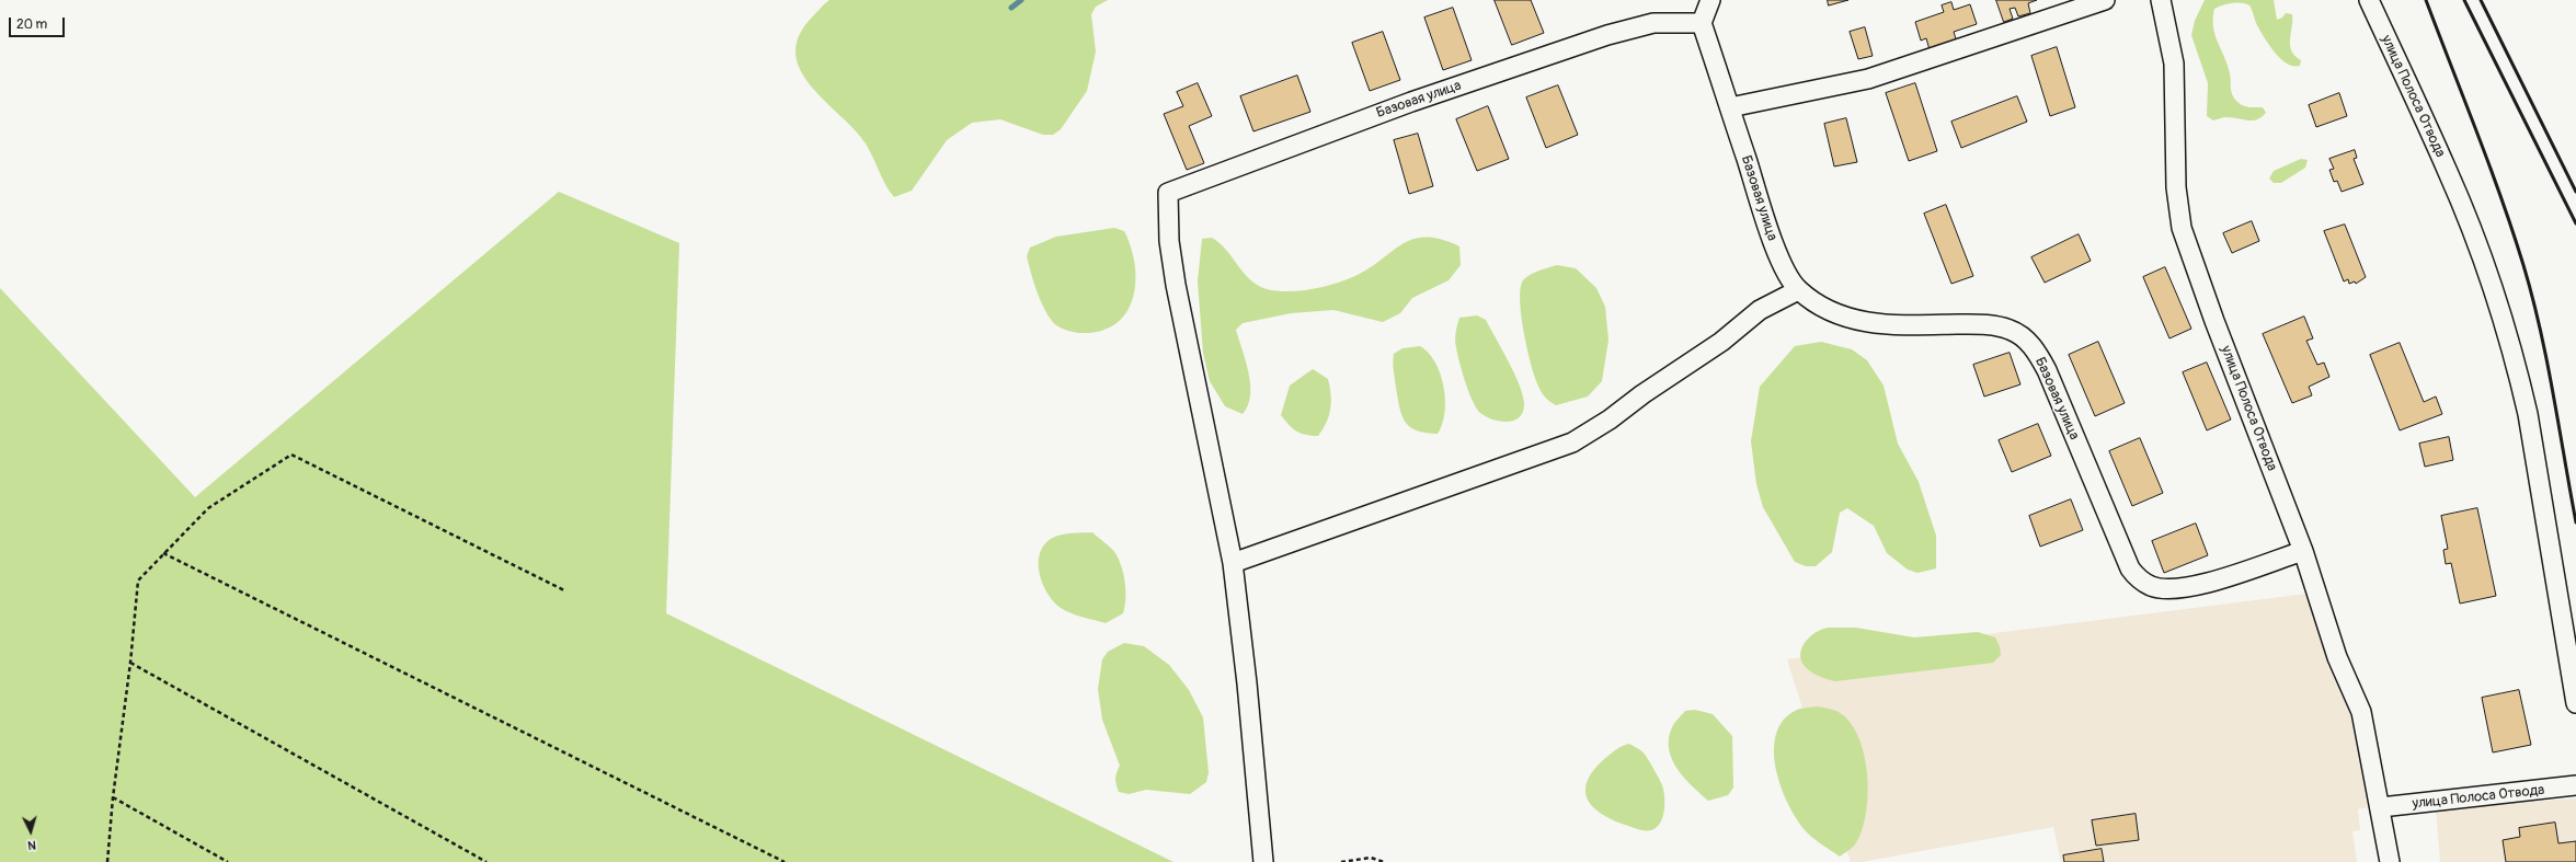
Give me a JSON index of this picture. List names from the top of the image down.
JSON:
{
  "streets": {
    "street": ["улица Полоса Отвода", "Базовая улица"]
  },
  "crossings": [
    ["улица Полоса Отвода", "Базовая улица"]
  ],
  "scale_bar": "20 m",
  "north": "bottom"
}
